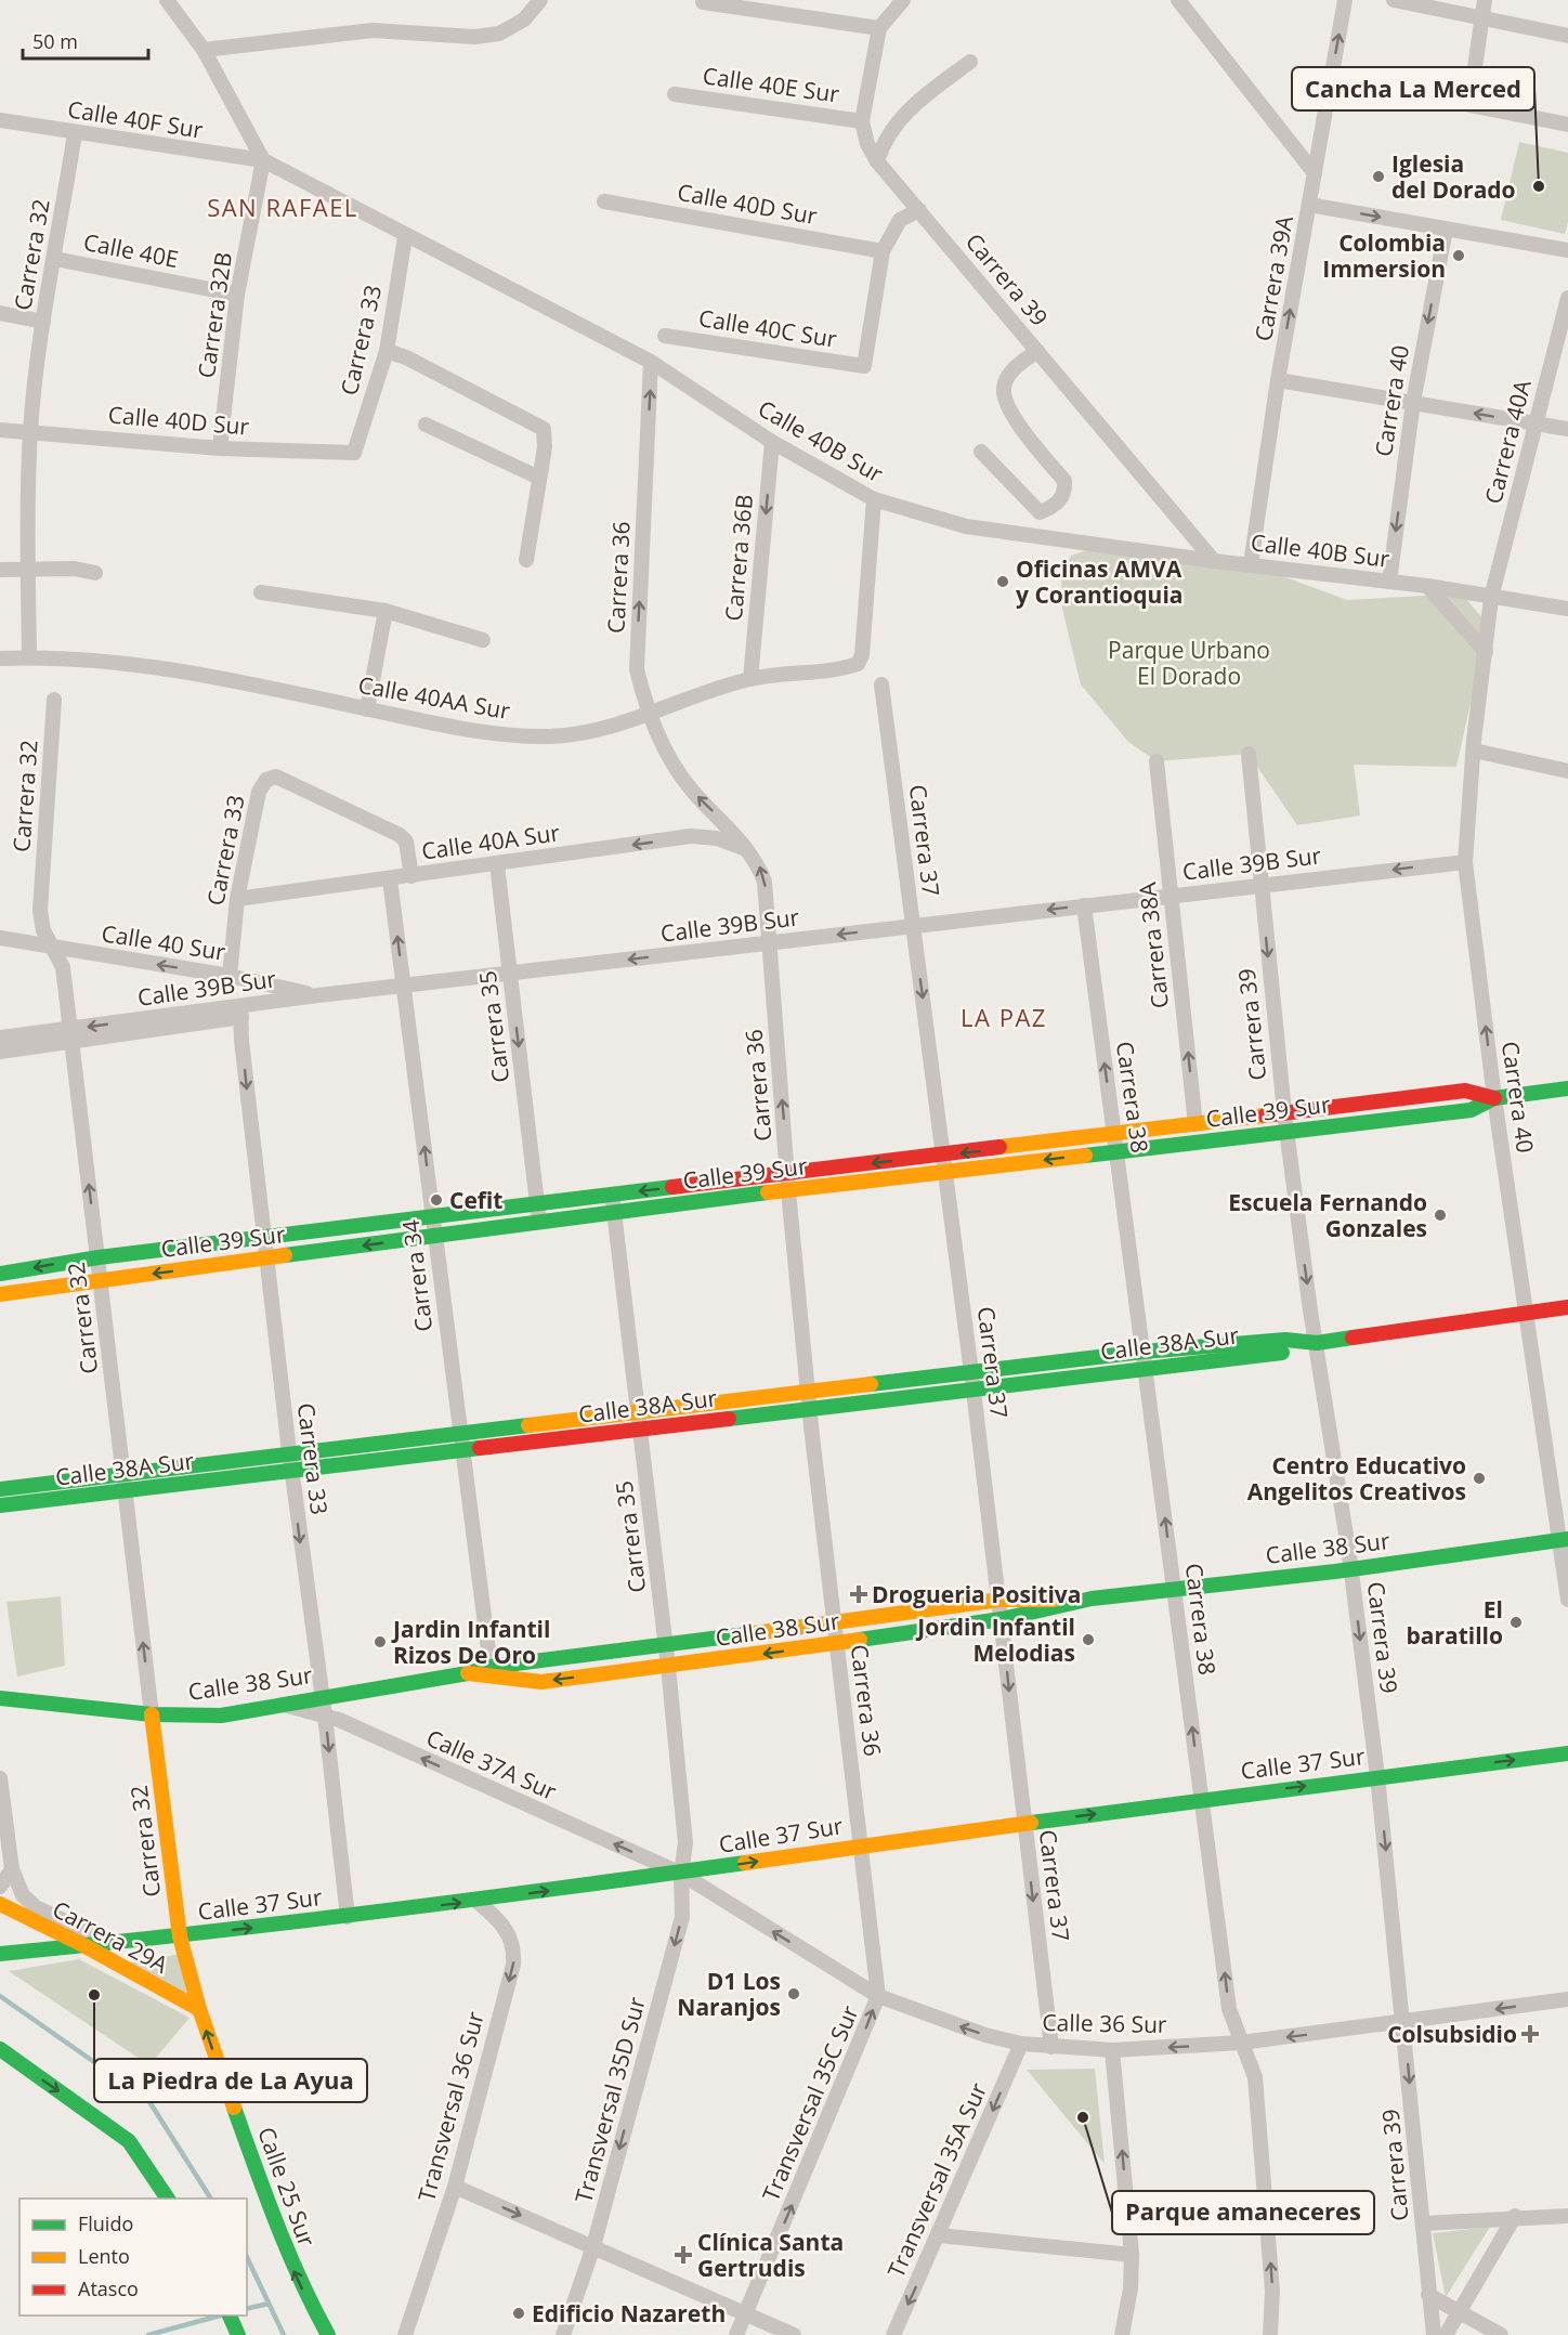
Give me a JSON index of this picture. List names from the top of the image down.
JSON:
{
  "streets": {
    "street": [
      "Calle 40E Sur",
      "Calle 40F Sur",
      "Calle 40D Sur",
      "Calle 40E",
      "Carrera 32",
      "Carrera 39A",
      "Carrera 39",
      "Carrera 32B",
      "Calle 40C Sur",
      "Carrera 33",
      "Carrera 40",
      "Calle 40B Sur",
      "Carrera 40A",
      "Carrera 36B",
      "Carrera 36",
      "Calle 40AA Sur",
      "Carrera 37",
      "Calle 40A Sur",
      "Calle 39B Sur",
      "Calle 40 Sur",
      "Carrera 38A",
      "Carrera 35",
      "Carrera 38",
      "Calle 39 Sur",
      "Carrera 34",
      "Calle 38A Sur",
      "Calle 38 Sur",
      "Calle 37 Sur",
      "Calle 37A Sur",
      "Carrera 29A",
      "Calle 36 Sur",
      "Transversal 35D Sur",
      "Transversal 35C Sur",
      "Transversal 36 Sur",
      "Transversal 35A Sur",
      "Calle 25 Sur"
    ]
  },
  "crossings": [
    ["Calle 40E Sur", "Carrera 39"],
    ["Calle 40F Sur", "Carrera 32"],
    ["Calle 40F Sur", "Carrera 32B"],
    ["Calle 40F Sur", "Calle 40B Sur"],
    ["Calle 40D Sur", "Carrera 32"],
    ["Calle 40D Sur", "Carrera 32B"],
    ["Calle 40D Sur", "Calle 40C Sur"],
    ["Calle 40D Sur", "Carrera 33"],
    ["Calle 40E", "Carrera 32"],
    ["Calle 40E", "Carrera 32B"],
    ["Carrera 32", "Calle 40AA Sur"],
    ["Carrera 32", "Calle 39B Sur"],
    ["Carrera 32", "Calle 40 Sur"],
    ["Carrera 32", "Calle 39 Sur"],
    ["Carrera 32", "Calle 38A Sur"],
    ["Carrera 32", "Calle 38 Sur"],
    ["Carrera 32", "Calle 37 Sur"],
    ["Carrera 32", "Calle 25 Sur"],
    ["Carrera 39A", "Calle 40B Sur"],
    ["Carrera 39", "Calle 40B Sur"],
    ["Carrera 39", "Calle 39B Sur"],
    ["Carrera 39", "Calle 39 Sur"],
    ["Carrera 39", "Calle 38A Sur"],
    ["Carrera 39", "Calle 38 Sur"],
    ["Carrera 39", "Calle 37 Sur"],
    ["Carrera 39", "Calle 36 Sur"],
    ["Carrera 32B", "Calle 40B Sur"],
    ["Carrera 33", "Calle 40B Sur"],
    ["Carrera 33", "Calle 40A Sur"],
    ["Carrera 33", "Calle 39B Sur"],
    ["Carrera 33", "Calle 40 Sur"],
    ["Carrera 33", "Calle 39 Sur"],
    ["Carrera 33", "Calle 38A Sur"],
    ["Carrera 33", "Calle 38 Sur"],
    ["Carrera 33", "Calle 37 Sur"],
    ["Carrera 33", "Calle 37A Sur"],
    ["Carrera 40", "Calle 40B Sur"],
    ["Carrera 40", "Carrera 40A"],
    ["Carrera 40", "Calle 39B Sur"],
    ["Carrera 40", "Calle 39 Sur"],
    ["Carrera 40", "Calle 38A Sur"],
    ["Carrera 40", "Calle 38 Sur"],
    ["Calle 40B Sur", "Carrera 40A"],
    ["Calle 40B Sur", "Carrera 36B"],
    ["Calle 40B Sur", "Carrera 36"],
    ["Calle 40B Sur", "Calle 40AA Sur"],
    ["Carrera 36B", "Calle 40AA Sur"],
    ["Carrera 36", "Calle 40AA Sur"],
    ["Carrera 36", "Calle 40A Sur"],
    ["Carrera 36", "Calle 39B Sur"],
    ["Carrera 36", "Calle 39 Sur"],
    ["Carrera 36", "Calle 38A Sur"],
    ["Carrera 36", "Calle 38 Sur"],
    ["Carrera 36", "Calle 37 Sur"],
    ["Carrera 36", "Calle 36 Sur"],
    ["Carrera 36", "Transversal 35C Sur"],
    ["Carrera 37", "Calle 39B Sur"],
    ["Carrera 37", "Calle 39 Sur"],
    ["Carrera 37", "Calle 38A Sur"],
    ["Carrera 37", "Calle 38 Sur"],
    ["Carrera 37", "Calle 37 Sur"],
    ["Carrera 37", "Calle 36 Sur"],
    ["Calle 40A Sur", "Carrera 35"],
    ["Calle 40A Sur", "Carrera 34"],
    ["Calle 39B Sur", "Calle 40 Sur"],
    ["Calle 39B Sur", "Carrera 38A"],
    ["Calle 39B Sur", "Carrera 35"],
    ["Calle 39B Sur", "Carrera 38"],
    ["Calle 39B Sur", "Carrera 34"],
    ["Carrera 38A", "Calle 39 Sur"],
    ["Carrera 35", "Calle 39 Sur"],
    ["Carrera 35", "Calle 38A Sur"],
    ["Carrera 35", "Calle 38 Sur"],
    ["Carrera 35", "Calle 37 Sur"],
    ["Carrera 35", "Calle 37A Sur"],
    ["Carrera 35", "Calle 36 Sur"],
    ["Carrera 35", "Transversal 35D Sur"],
    ["Carrera 38", "Calle 39 Sur"],
    ["Carrera 38", "Calle 38A Sur"],
    ["Carrera 38", "Calle 38 Sur"],
    ["Carrera 38", "Calle 37 Sur"],
    ["Carrera 38", "Calle 36 Sur"],
    ["Calle 39 Sur", "Carrera 34"],
    ["Carrera 34", "Calle 38A Sur"],
    ["Carrera 34", "Calle 38 Sur"],
    ["Calle 38 Sur", "Calle 37A Sur"],
    ["Calle 37 Sur", "Calle 37A Sur"],
    ["Calle 37 Sur", "Carrera 29A"],
    ["Calle 37 Sur", "Calle 36 Sur"],
    ["Calle 37 Sur", "Transversal 35D Sur"],
    ["Calle 37 Sur", "Transversal 36 Sur"],
    ["Calle 37 Sur", "Calle 25 Sur"],
    ["Calle 37A Sur", "Calle 36 Sur"],
    ["Calle 37A Sur", "Transversal 35D Sur"],
    ["Carrera 29A", "Calle 25 Sur"],
    ["Calle 36 Sur", "Transversal 35D Sur"],
    ["Calle 36 Sur", "Transversal 35C Sur"],
    ["Calle 36 Sur", "Transversal 35A Sur"]
  ],
  "one_way": [
    "Carrera 39A",
    "Carrera 39",
    "Carrera 33",
    "Carrera 36B",
    "Carrera 36",
    "Carrera 37",
    "Calle 40A Sur",
    "Calle 39B Sur",
    "Calle 40 Sur",
    "Carrera 38A",
    "Carrera 38",
    "Carrera 34",
    "Calle 37 Sur",
    "Calle 37A Sur",
    "Calle 36 Sur",
    "Transversal 35D Sur",
    "Transversal 35C Sur",
    "Transversal 36 Sur",
    "Transversal 35A Sur",
    "Calle 25 Sur"
  ],
  "districts": ["SAN RAFAEL", "LA PAZ"],
  "parks": ["Parque Urbano El Dorado"],
  "places": {
    "other": [
      "Iglesia del Dorado",
      "Cancha La Merced",
      "Colombia Immersion",
      "Oficinas AMVA y Corantioquia",
      "Cefit",
      "Escuela Fernando Gonzales",
      "Centro Educativo Angelitos Creativos",
      "El baratillo",
      "Jordin Infantil Melodias",
      "Jardin Infantil Rizos De Oro",
      "D1 Los Naranjos",
      "La Piedra de La Ayua",
      "Parque amaneceres",
      "Edificio Nazareth"
    ],
    "health": ["Drogueria Positiva", "Colsubsidio", "Clínica Santa Gertrudis"]
  },
  "legend": ["Fluido", "Lento", "Atasco"],
  "scale_bar": "50 m"
}
